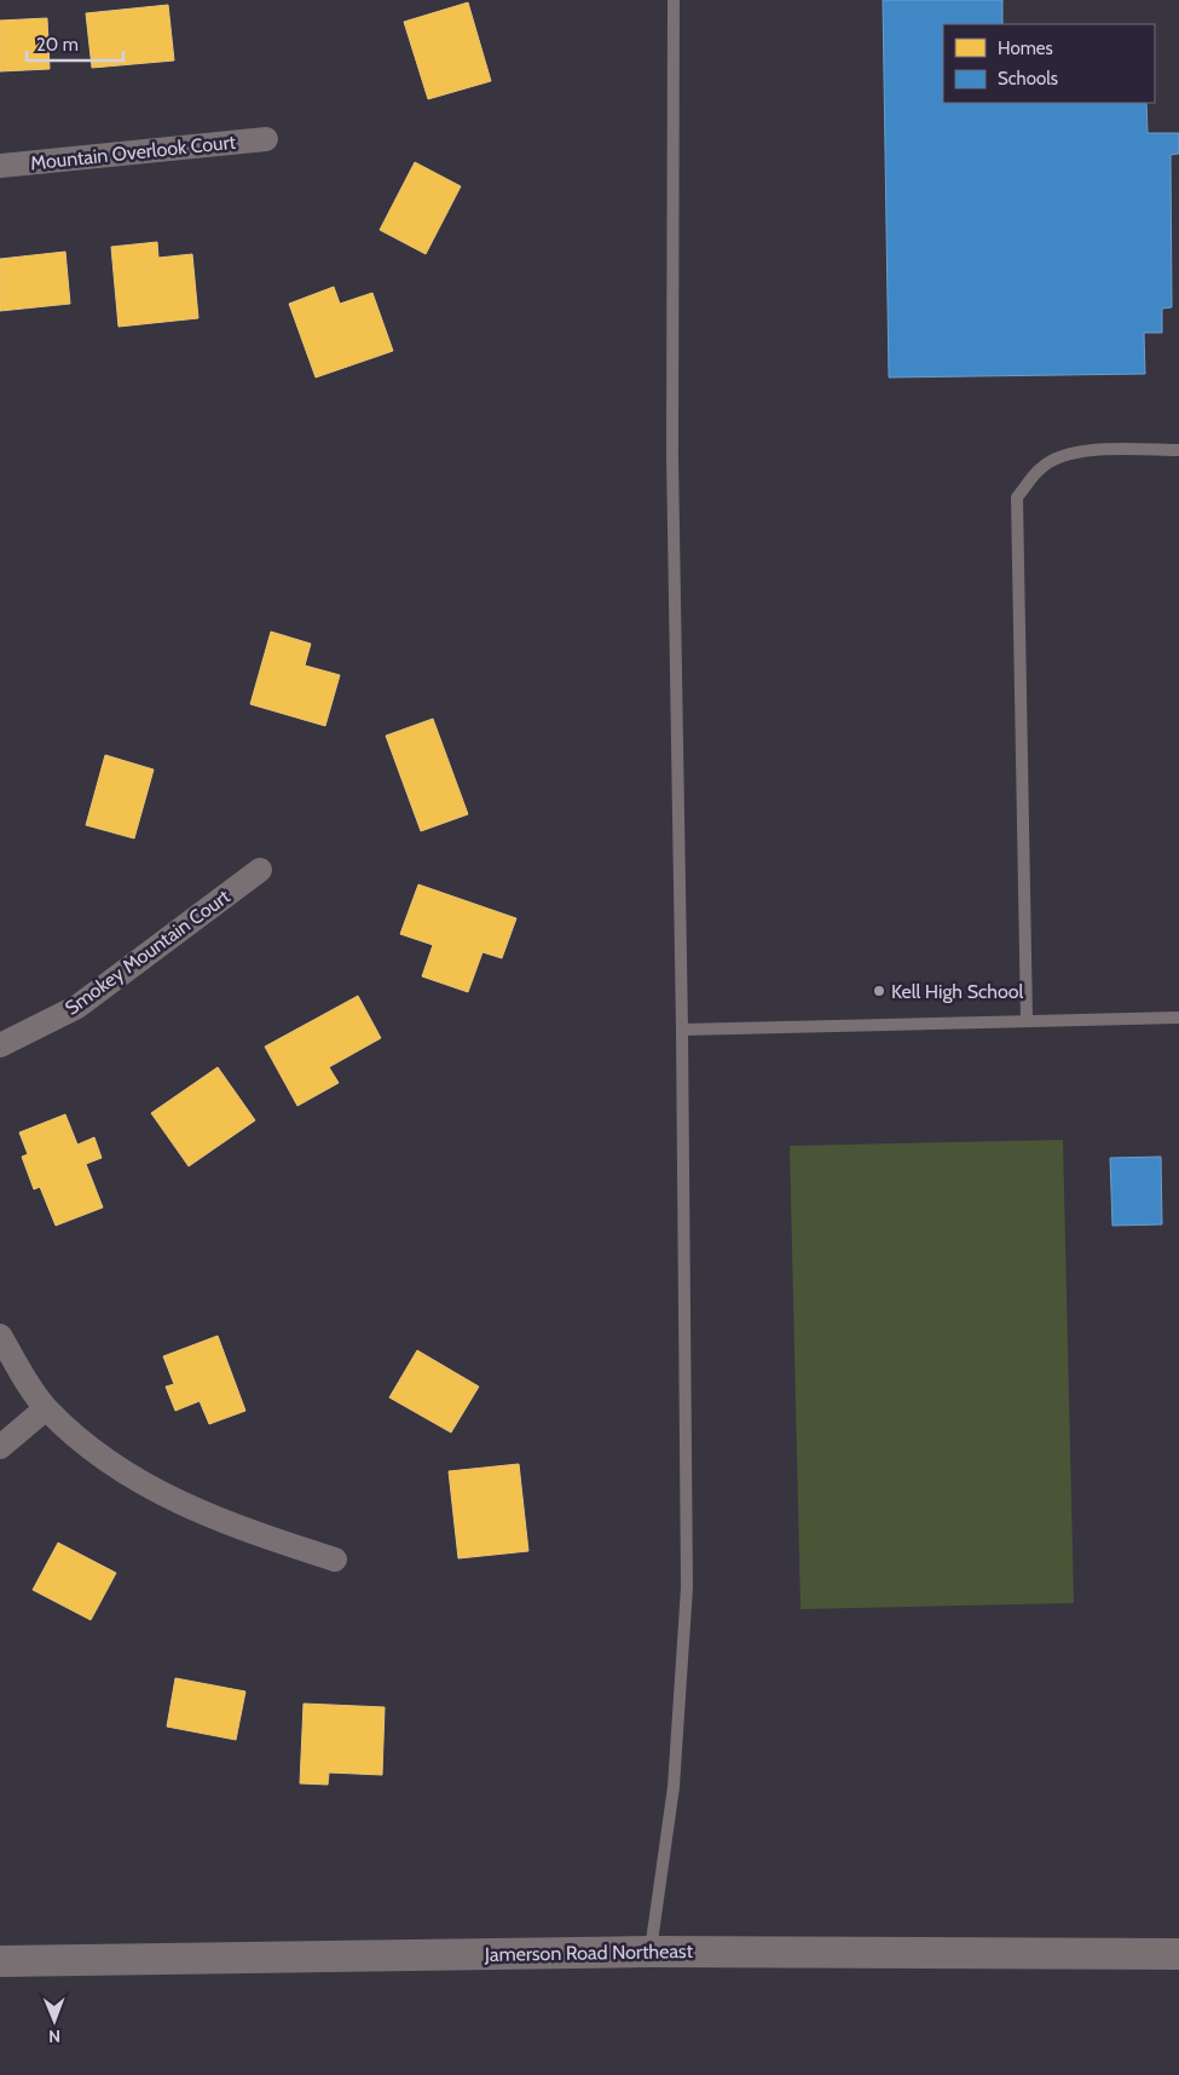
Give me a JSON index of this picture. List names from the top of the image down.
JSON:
{
  "streets": {
    "street": ["Mountain Overlook Court", "Smokey Mountain Court", "Jamerson Road Northeast"]
  },
  "places": ["Kell High School"],
  "legend": ["Homes", "Schools"],
  "scale_bar": "20 m",
  "north": "bottom"
}
